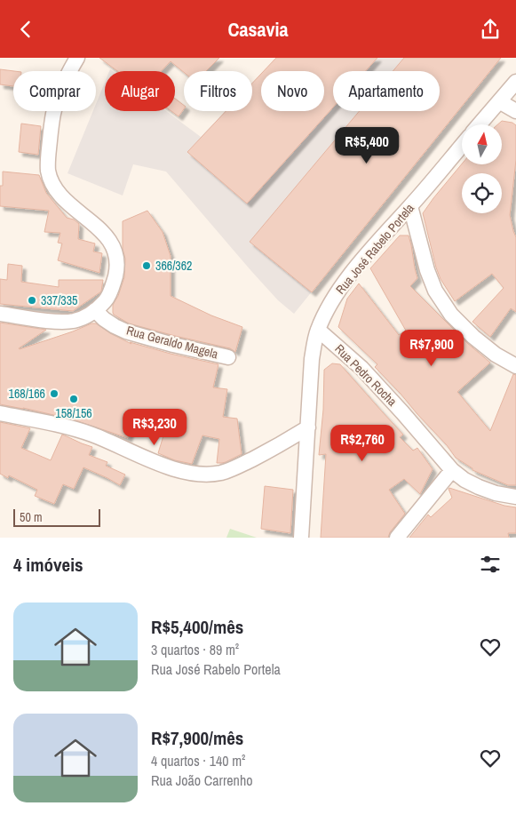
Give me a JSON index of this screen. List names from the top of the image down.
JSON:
{
  "streets": {
    "street": ["Rua José Rabelo Portela", "Rua Geraldo Magela", "Rua Pedro Rocha"]
  },
  "crossings": [
    ["Rua José Rabelo Portela", "Rua Pedro Rocha"]
  ],
  "places": [
    "366/362",
    "337/335",
    "168/166",
    "158/156"
  ],
  "scale_bar": "50 m",
  "north": "top",
  "page": {
    "header": "Casavia",
    "chip": [
      "Comprar",
      "Alugar",
      "Filtros",
      "Novo",
      "Apartamento"
    ],
    "price": [
      "R$5,400",
      "R$7,900",
      "R$3,230",
      "R$2,760"
    ],
    "scale": "50 m",
    "heading": "4 imóveis",
    "list": [
      {
        "name": "R$5,400/mês",
        "note": "3 quartos · 89 m² · Rua José Rabelo Portela"
      },
      {
        "name": "R$7,900/mês",
        "note": "4 quartos · 140 m² · Rua João Carrenho"
      }
    ]
  }
}
